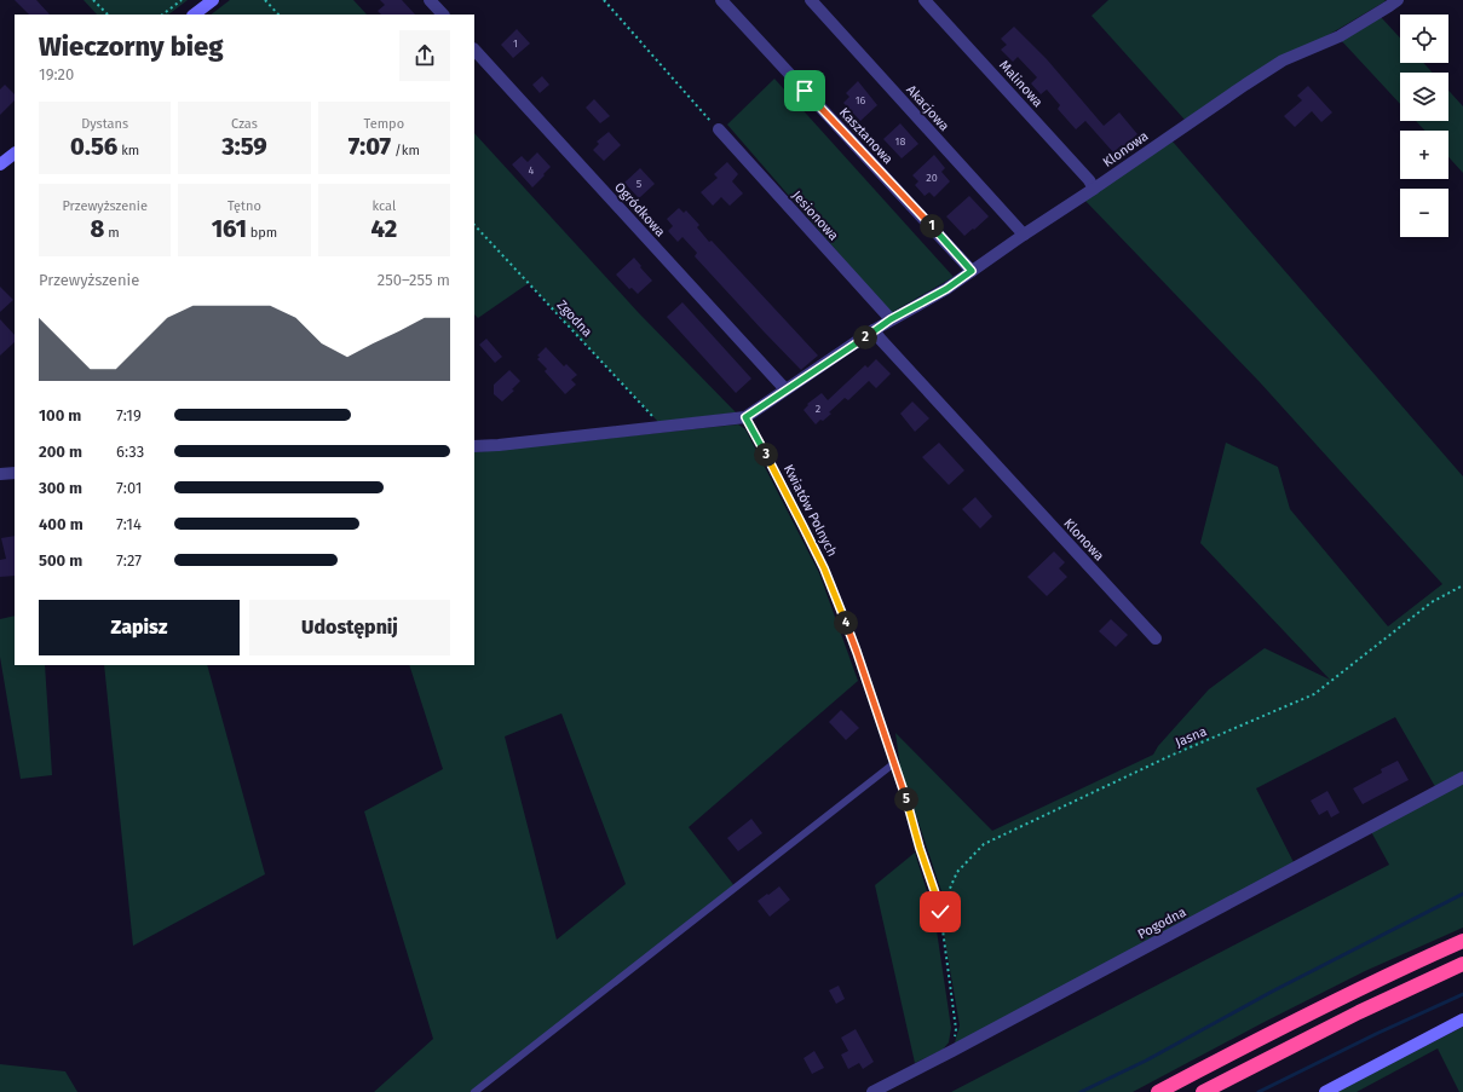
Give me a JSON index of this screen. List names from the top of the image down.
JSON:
{
  "streets": {
    "street": [
      "Malinowa",
      "Akacjowa",
      "Kasztanowa",
      "Klonowa",
      "Ogródkowa",
      "Jesionowa",
      "Pogodna"
    ],
    "path": ["Zgodna", "Kwiatów Polnych", "Jasna"]
  },
  "crossings": [
    ["Malinowa", "Klonowa"],
    ["Akacjowa", "Klonowa"],
    ["Kasztanowa", "Klonowa"],
    ["Klonowa", "Ogródkowa"],
    ["Klonowa", "Jesionowa"],
    ["Klonowa", "Kwiatów Polnych"],
    ["Kwiatów Polnych", "Jasna"],
    ["Kwiatów Polnych", "Pogodna"]
  ],
  "house_numbers": [
    "1",
    "16",
    "18",
    "4",
    "20",
    "5",
    "2"
  ],
  "page": {
    "map_buttons": ["+", "−"],
    "heading": ["Wieczorny bieg", "19:20"],
    "stats": [
      ["Dystans", "0.56 km"],
      ["Czas", "3:59"],
      ["Tempo", "7:07 /km"],
      ["Przewyższenie", "8 m"],
      ["Tętno", "161 bpm"],
      ["kcal", "42"]
    ],
    "pins": [
      "1",
      "2",
      "3",
      "4",
      "5"
    ],
    "chart": ["Przewyższenie", "250–255 m"],
    "list": [
      {
        "name": "100 m",
        "note": "7:19"
      },
      {
        "name": "200 m",
        "note": "6:33"
      },
      {
        "name": "300 m",
        "note": "7:01"
      },
      {
        "name": "400 m",
        "note": "7:14"
      },
      {
        "name": "500 m",
        "note": "7:27"
      }
    ],
    "buttons": ["Zapisz", "Udostępnij"]
  }
}
